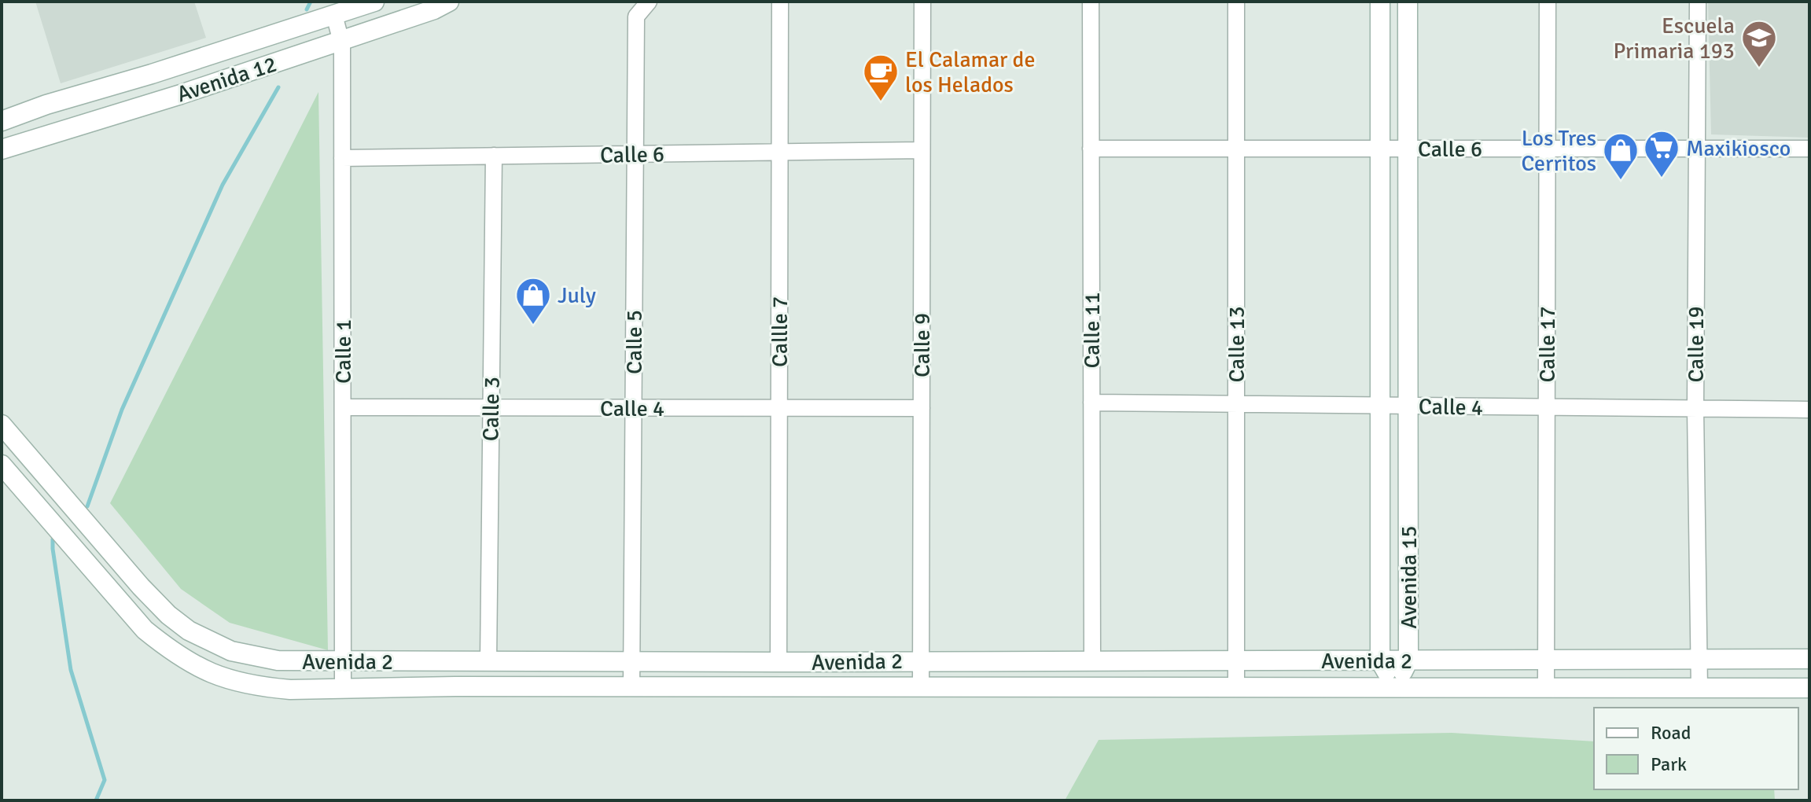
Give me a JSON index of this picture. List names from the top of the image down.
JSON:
{
  "streets": {
    "main road": ["Avenida 12", "Avenida 15", "Avenida 2"],
    "street": [
      "Calle 6",
      "Calle 11",
      "Callle 7",
      "Calle 5",
      "Calle 13",
      "Calle 17",
      "Calle 19",
      "Calle 9",
      "Calle 1",
      "Calle 4",
      "Calle 3"
    ]
  },
  "crossings": [
    ["Avenida 12", "Calle 1"],
    ["Calle 6", "Calle 11"],
    ["Calle 6", "Callle 7"],
    ["Calle 6", "Calle 5"],
    ["Calle 6", "Calle 13"],
    ["Calle 6", "Calle 17"],
    ["Calle 6", "Calle 19"],
    ["Calle 6", "Calle 9"],
    ["Calle 6", "Calle 1"],
    ["Calle 6", "Calle 3"],
    ["Calle 6", "Avenida 15"],
    ["Calle 11", "Calle 4"],
    ["Calle 11", "Avenida 2"],
    ["Callle 7", "Calle 4"],
    ["Callle 7", "Avenida 2"],
    ["Calle 5", "Calle 4"],
    ["Calle 5", "Avenida 2"],
    ["Calle 13", "Calle 4"],
    ["Calle 13", "Avenida 2"],
    ["Calle 17", "Calle 4"],
    ["Calle 17", "Avenida 2"],
    ["Calle 19", "Calle 4"],
    ["Calle 19", "Avenida 2"],
    ["Calle 9", "Calle 4"],
    ["Calle 9", "Avenida 2"],
    ["Calle 1", "Calle 4"],
    ["Calle 1", "Avenida 2"],
    ["Calle 4", "Calle 3"],
    ["Calle 4", "Avenida 15"],
    ["Calle 3", "Avenida 2"],
    ["Avenida 15", "Avenida 2"]
  ],
  "places": {
    "school or university": ["Escuela Primaria 193"],
    "cafe": ["El Calamar de los Helados"],
    "supermarket": ["Maxikiosco"],
    "shop": ["Los Tres Cerritos", "July"]
  },
  "legend": ["Road", "Park"]
}
